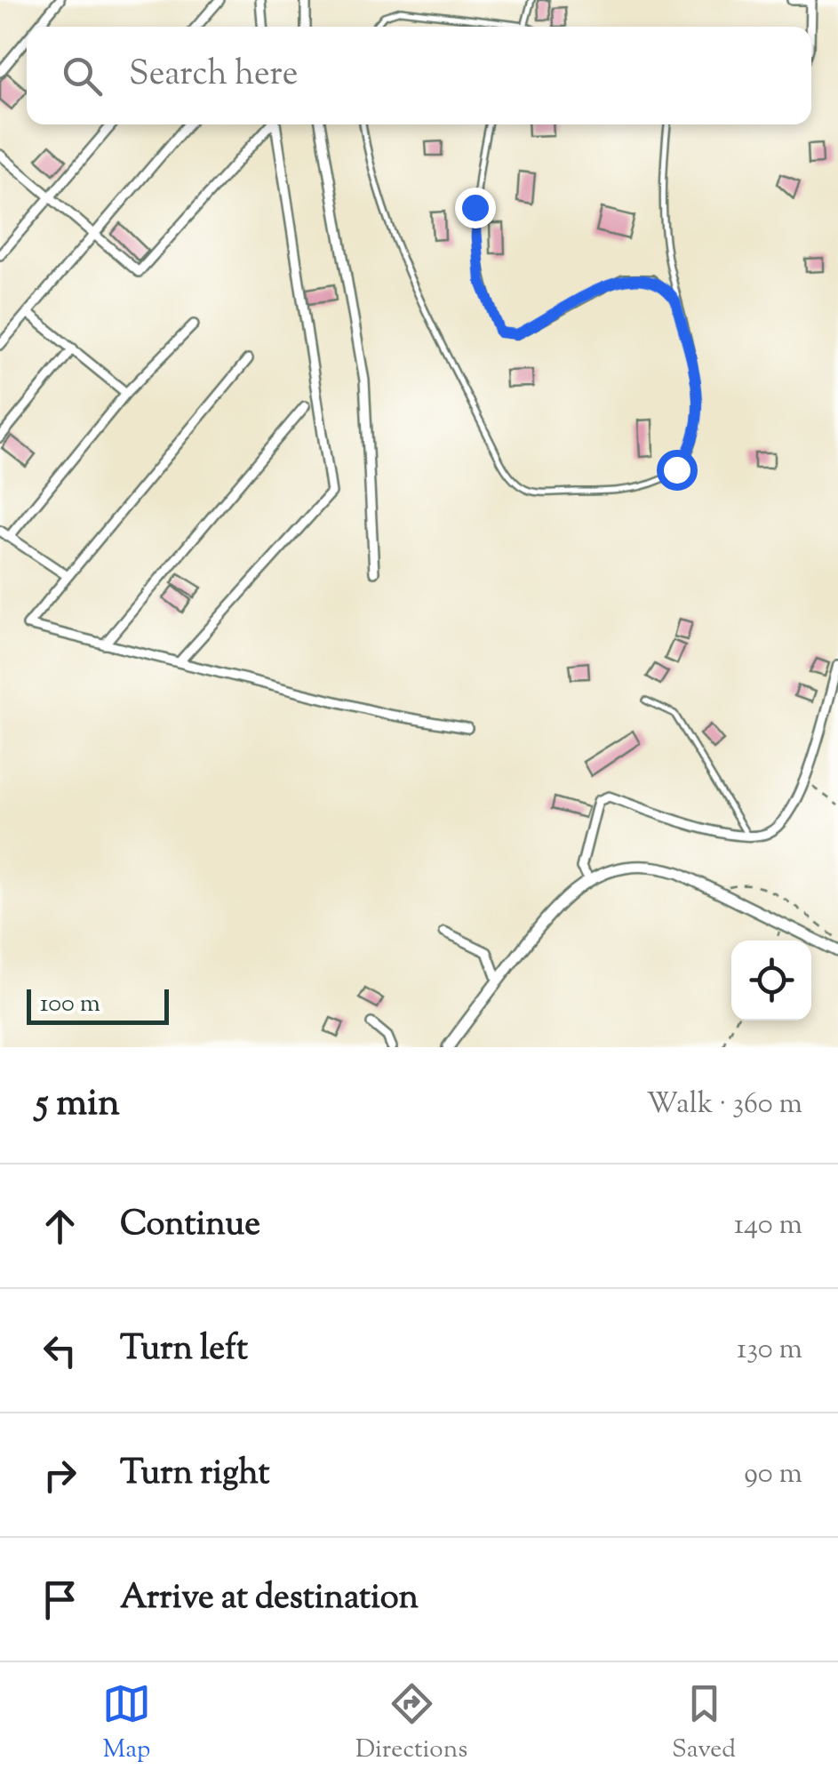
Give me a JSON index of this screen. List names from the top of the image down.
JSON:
{
  "scale_bar": "100 m",
  "page": {
    "search": "Search here",
    "scale": "100 m",
    "heading": ["5 min", "Walk · 360 m"],
    "list": [
      ["Continue", "140 m"],
      ["Turn left", "130 m"],
      ["Turn right", "90 m"],
      "Arrive at destination"
    ],
    "nav": ["Map", "Directions", "Saved"]
  }
}
